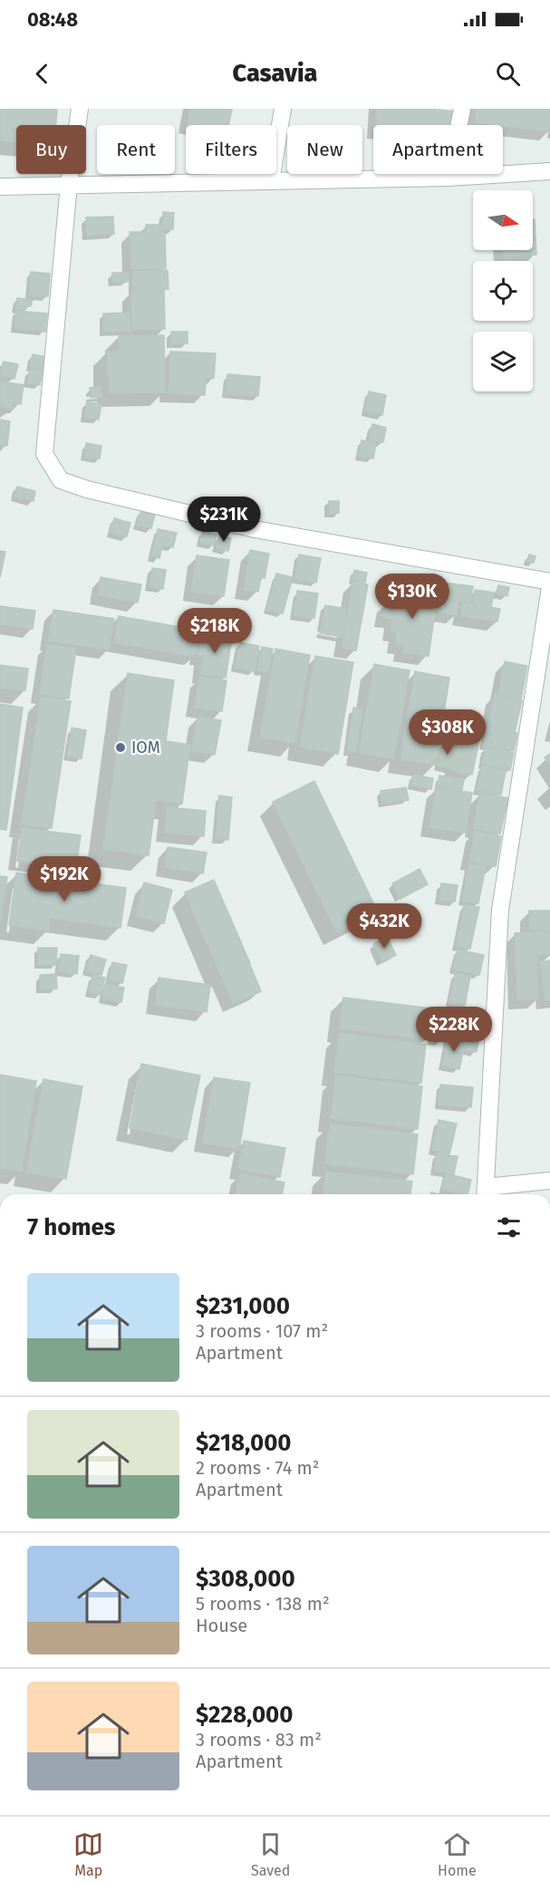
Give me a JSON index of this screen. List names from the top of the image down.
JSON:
{
  "places": ["IOM"],
  "north": "right",
  "page": {
    "status": "08:48",
    "header": "Casavia",
    "chip": [
      "Buy",
      "Rent",
      "Filters",
      "New",
      "Apartment"
    ],
    "price": [
      "$231K",
      "$130K",
      "$218K",
      "$308K",
      "$192K",
      "$432K",
      "$228K"
    ],
    "heading": "7 homes",
    "list": [
      {
        "name": "$231,000",
        "note": "3 rooms · 107 m² · Apartment"
      },
      {
        "name": "$218,000",
        "note": "2 rooms · 74 m² · Apartment"
      },
      {
        "name": "$308,000",
        "note": "5 rooms · 138 m² · House"
      },
      {
        "name": "$228,000",
        "note": "3 rooms · 83 m² · Apartment"
      }
    ],
    "tabs": ["Map", "Saved", "Home"]
  }
}
